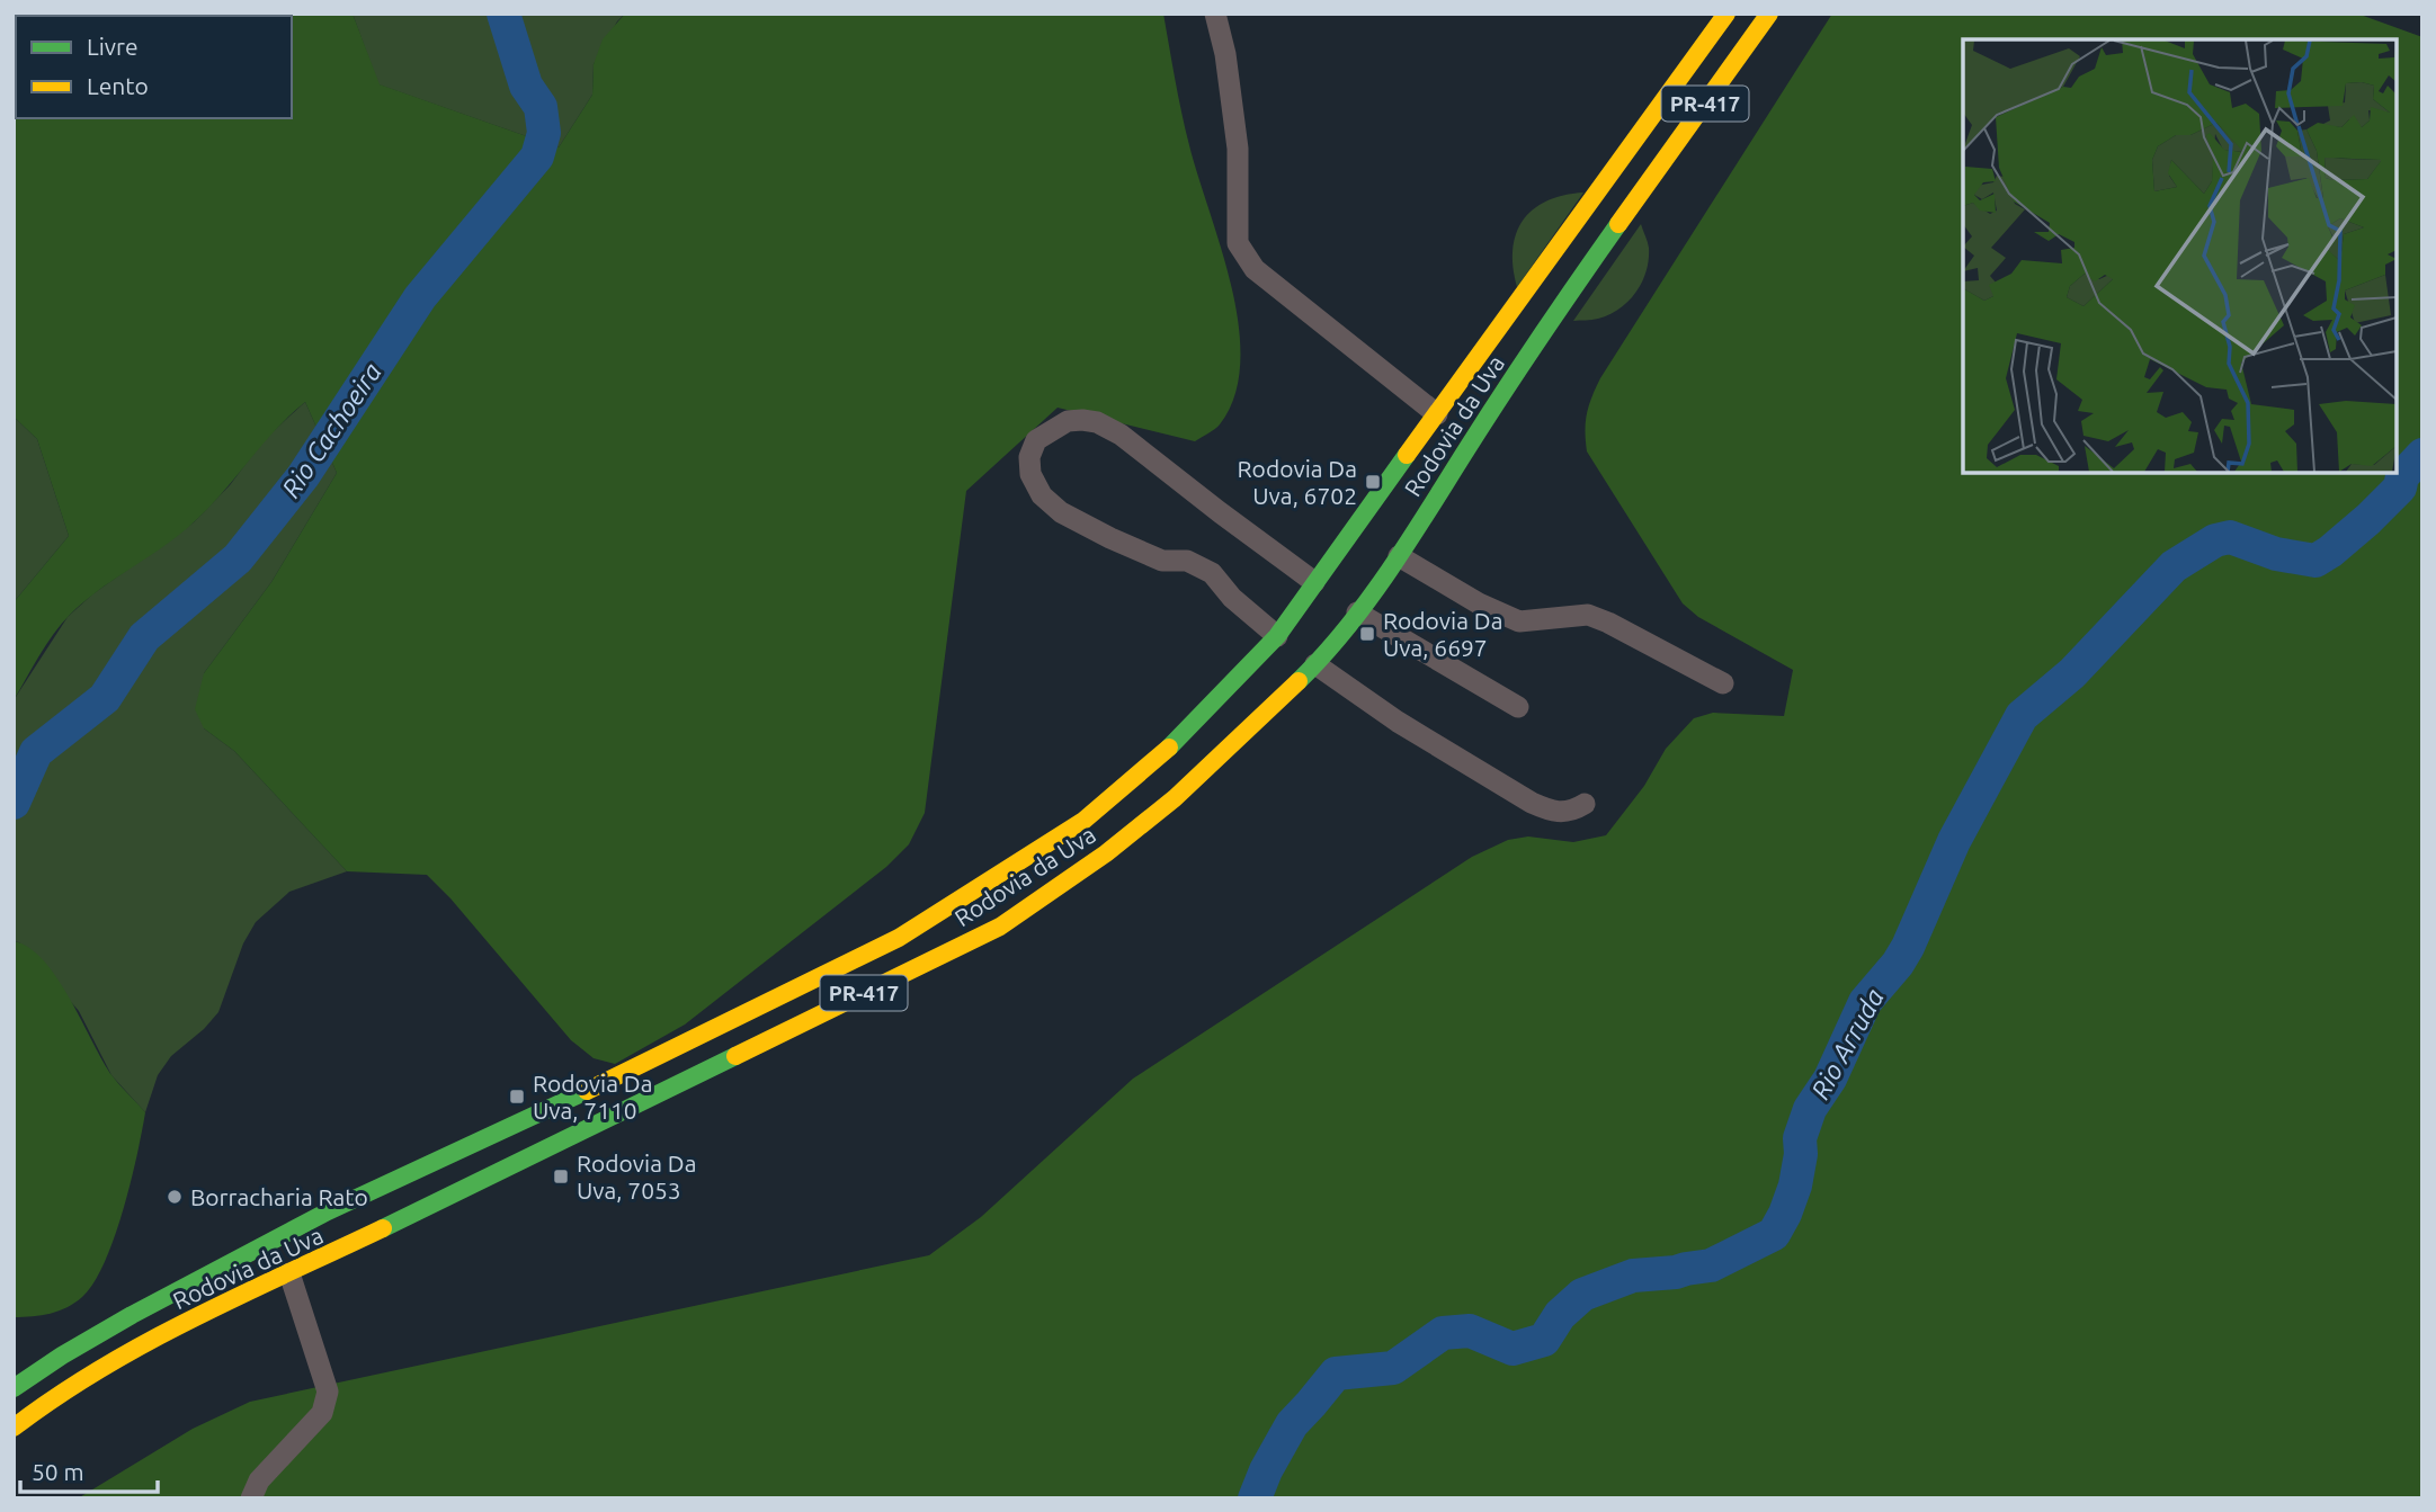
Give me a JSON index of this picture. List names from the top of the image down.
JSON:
{
  "streets": {
    "main road": ["PR-417", "Rodovia da Uva"]
  },
  "water": ["Rio Cachoeira", "Rio Arruda"],
  "places": {
    "transit": [
      "Rodovia Da Uva, 6702",
      "Rodovia Da Uva, 6697",
      "Rodovia Da Uva, 7110",
      "Rodovia Da Uva, 7053"
    ],
    "other": ["Borracharia Rato"]
  },
  "legend": ["Livre", "Lento"],
  "scale_bar": "50 m"
}
